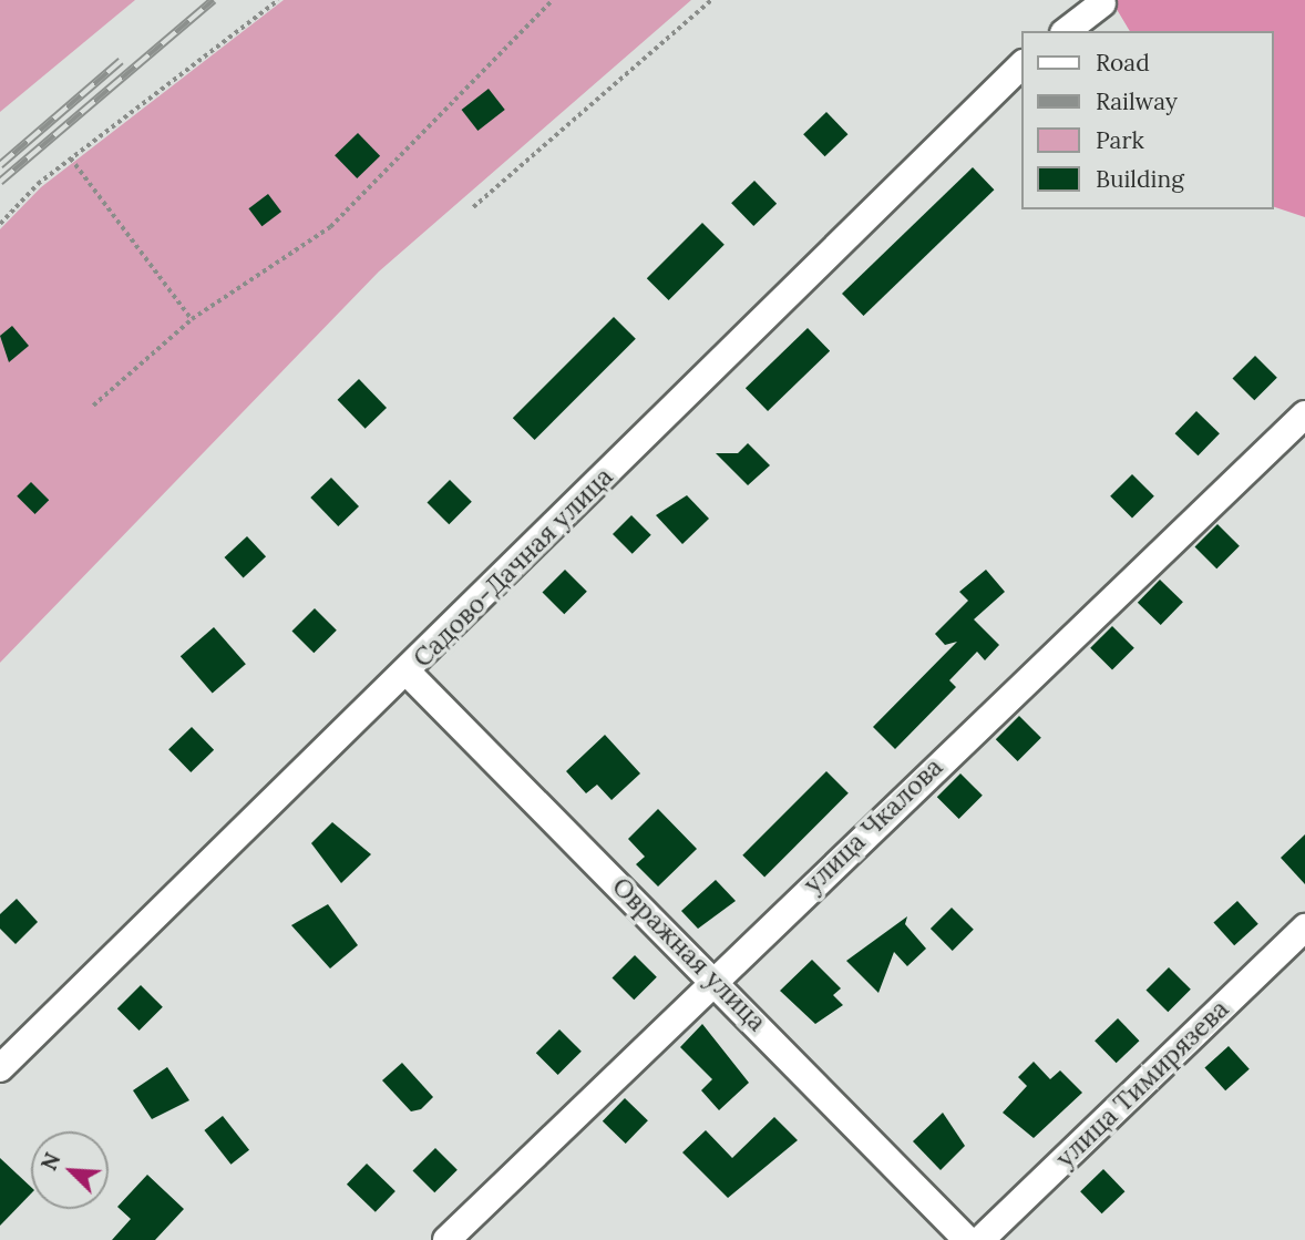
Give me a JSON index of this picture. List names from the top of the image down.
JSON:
{
  "streets": {
    "street": [
      "Садово-Дачная улица",
      "улица Чкалова",
      "Овражная улица",
      "улица Тимирязева"
    ]
  },
  "crossings": [
    ["Садово-Дачная улица", "Овражная улица"],
    ["улица Чкалова", "Овражная улица"]
  ],
  "legend": [
    "Road",
    "Railway",
    "Park",
    "Building"
  ],
  "north": "top left"
}
